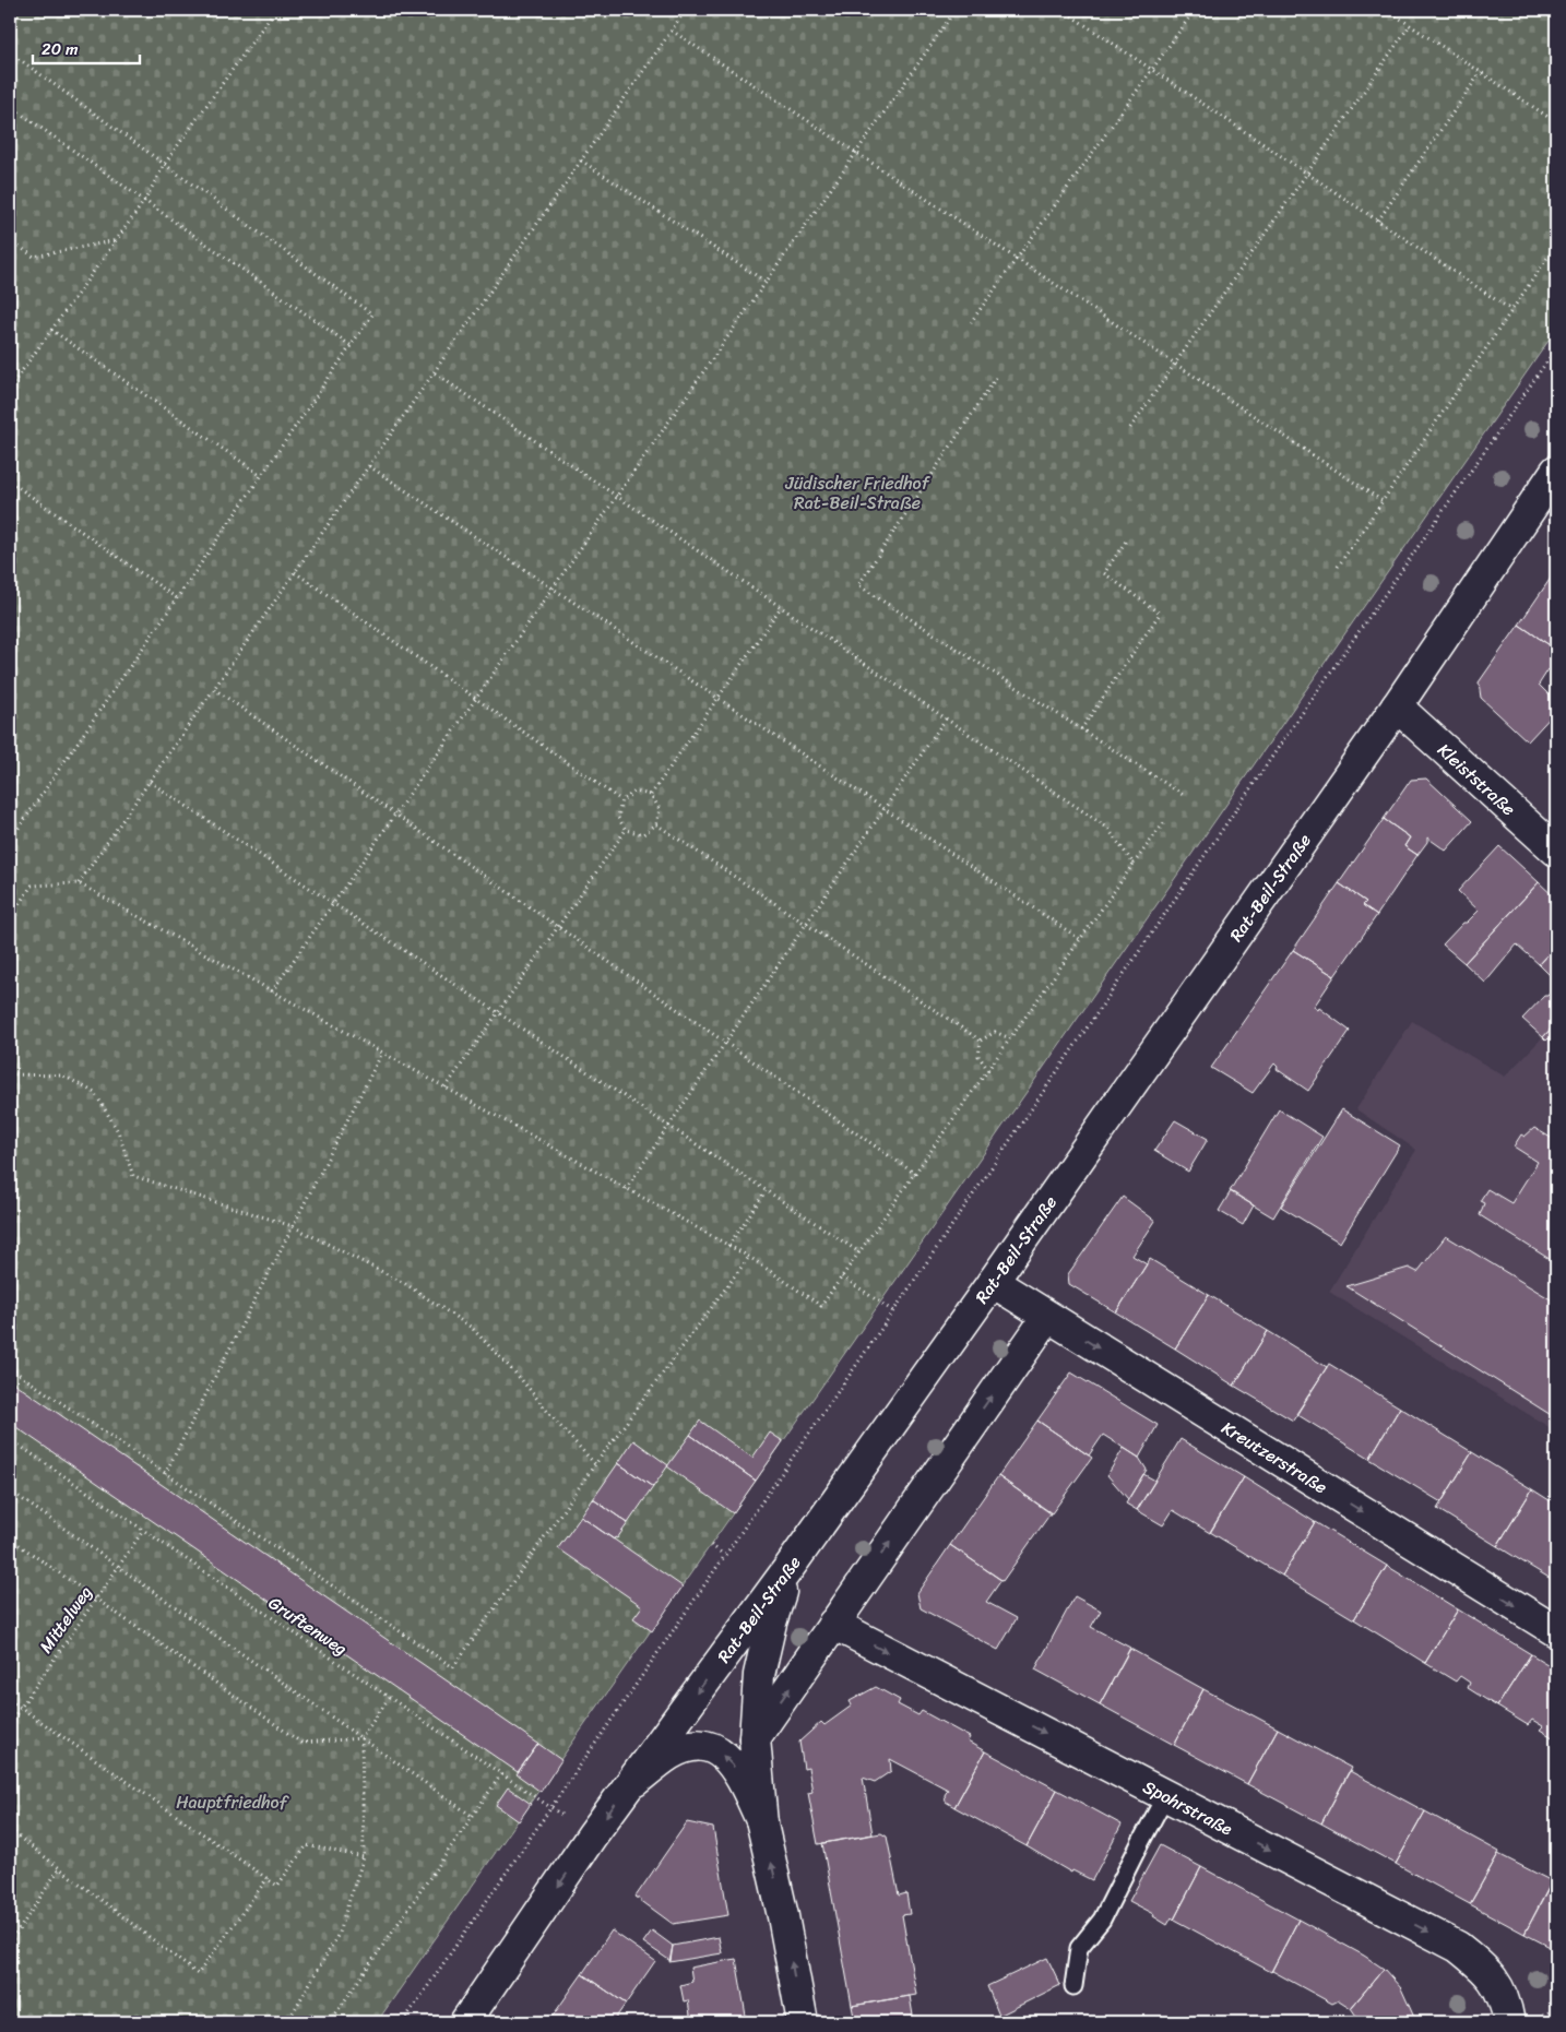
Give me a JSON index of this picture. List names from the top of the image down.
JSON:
{
  "streets": {
    "street": [
      "Kleiststraße",
      "Rat-Beil-Straße",
      "Kreutzerstraße",
      "Spohrstraße"
    ],
    "path": ["Mittelweg", "Gruftenweg"]
  },
  "crossings": [
    ["Kleiststraße", "Rat-Beil-Straße"],
    ["Rat-Beil-Straße", "Kreutzerstraße"],
    ["Rat-Beil-Straße", "Gruftenweg"],
    ["Mittelweg", "Gruftenweg"]
  ],
  "one_way": ["Kreutzerstraße", "Spohrstraße"],
  "parks": ["Jüdischer Friedhof Rat-Beil-Straße", "Hauptfriedhof"],
  "scale_bar": "20 m"
}
